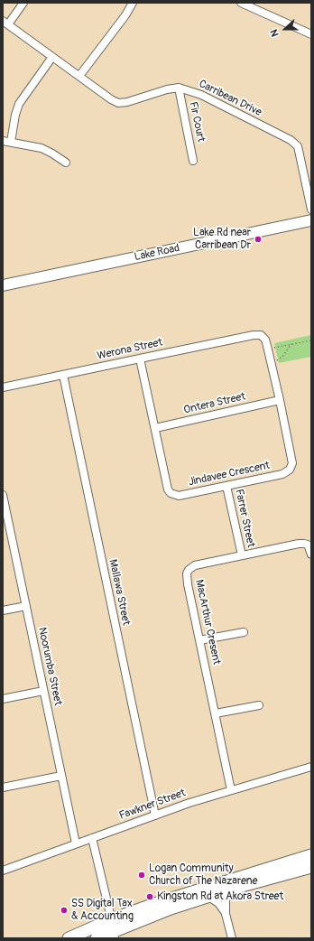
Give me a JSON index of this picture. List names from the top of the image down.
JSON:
{
  "streets": {
    "street": [
      "Carribean Drive",
      "Fir Court",
      "Lake Road",
      "Werona Street",
      "Ontera Street",
      "Jindavee Crescent",
      "Farrer Street",
      "Mallawa Street",
      "MacArthur Cresent",
      "Noorumba Street",
      "Fawkner Street"
    ]
  },
  "crossings": [
    ["Carribean Drive", "Fir Court"],
    ["Werona Street", "Jindavee Crescent"],
    ["Werona Street", "Mallawa Street"],
    ["Ontera Street", "Jindavee Crescent"],
    ["Jindavee Crescent", "Farrer Street"],
    ["Farrer Street", "MacArthur Cresent"],
    ["Mallawa Street", "Fawkner Street"],
    ["MacArthur Cresent", "Fawkner Street"],
    ["Noorumba Street", "Fawkner Street"]
  ],
  "places": [
    "Lake Rd near Carribean Dr",
    "Logan Community Church of The Nazarene",
    "Kingston Rd at Akora Street",
    "SS Digital Tax & Accounting"
  ],
  "north": "left"
}
